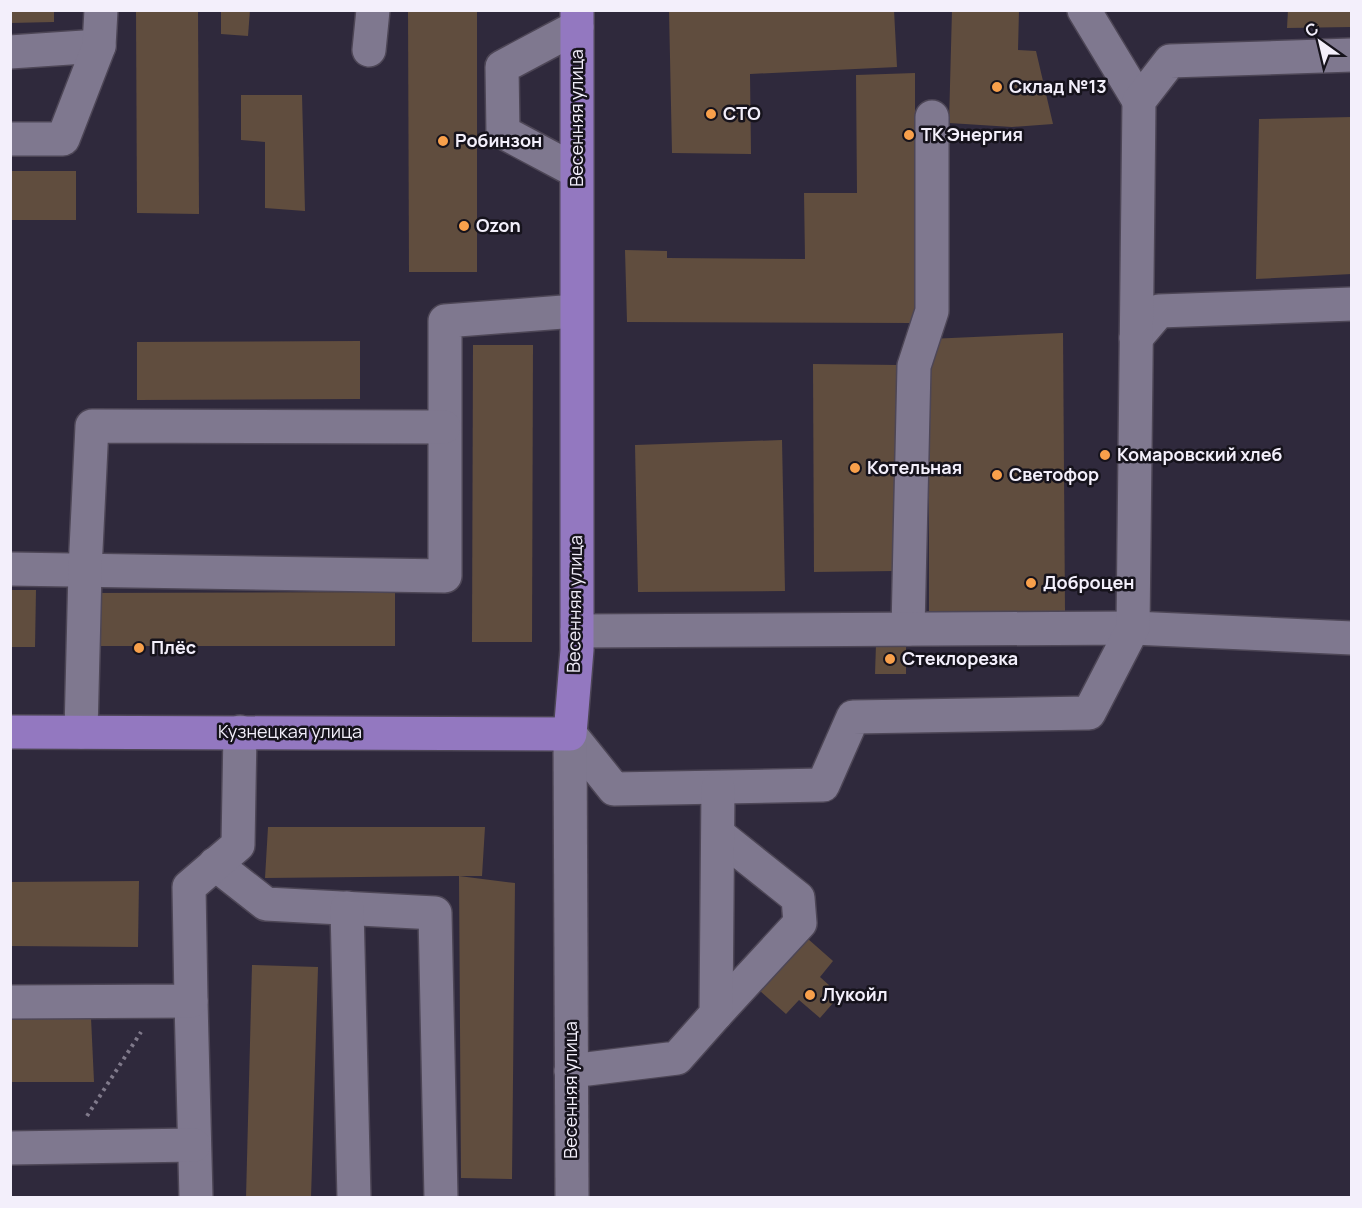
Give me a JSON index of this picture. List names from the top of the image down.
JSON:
{
  "streets": {
    "main road": ["Весенняя улица", "Кузнецкая улица"]
  },
  "crossings": [
    ["Весенняя улица", "Кузнецкая улица"]
  ],
  "places": [
    "Склад №13",
    "СТО",
    "ТК Энергия",
    "Робинзон",
    "Ozon",
    "Комаровский хлеб",
    "Котельная",
    "Светофор",
    "Доброцен",
    "Плёс",
    "Стеклорезка",
    "Лукойл"
  ],
  "north": "top left"
}
